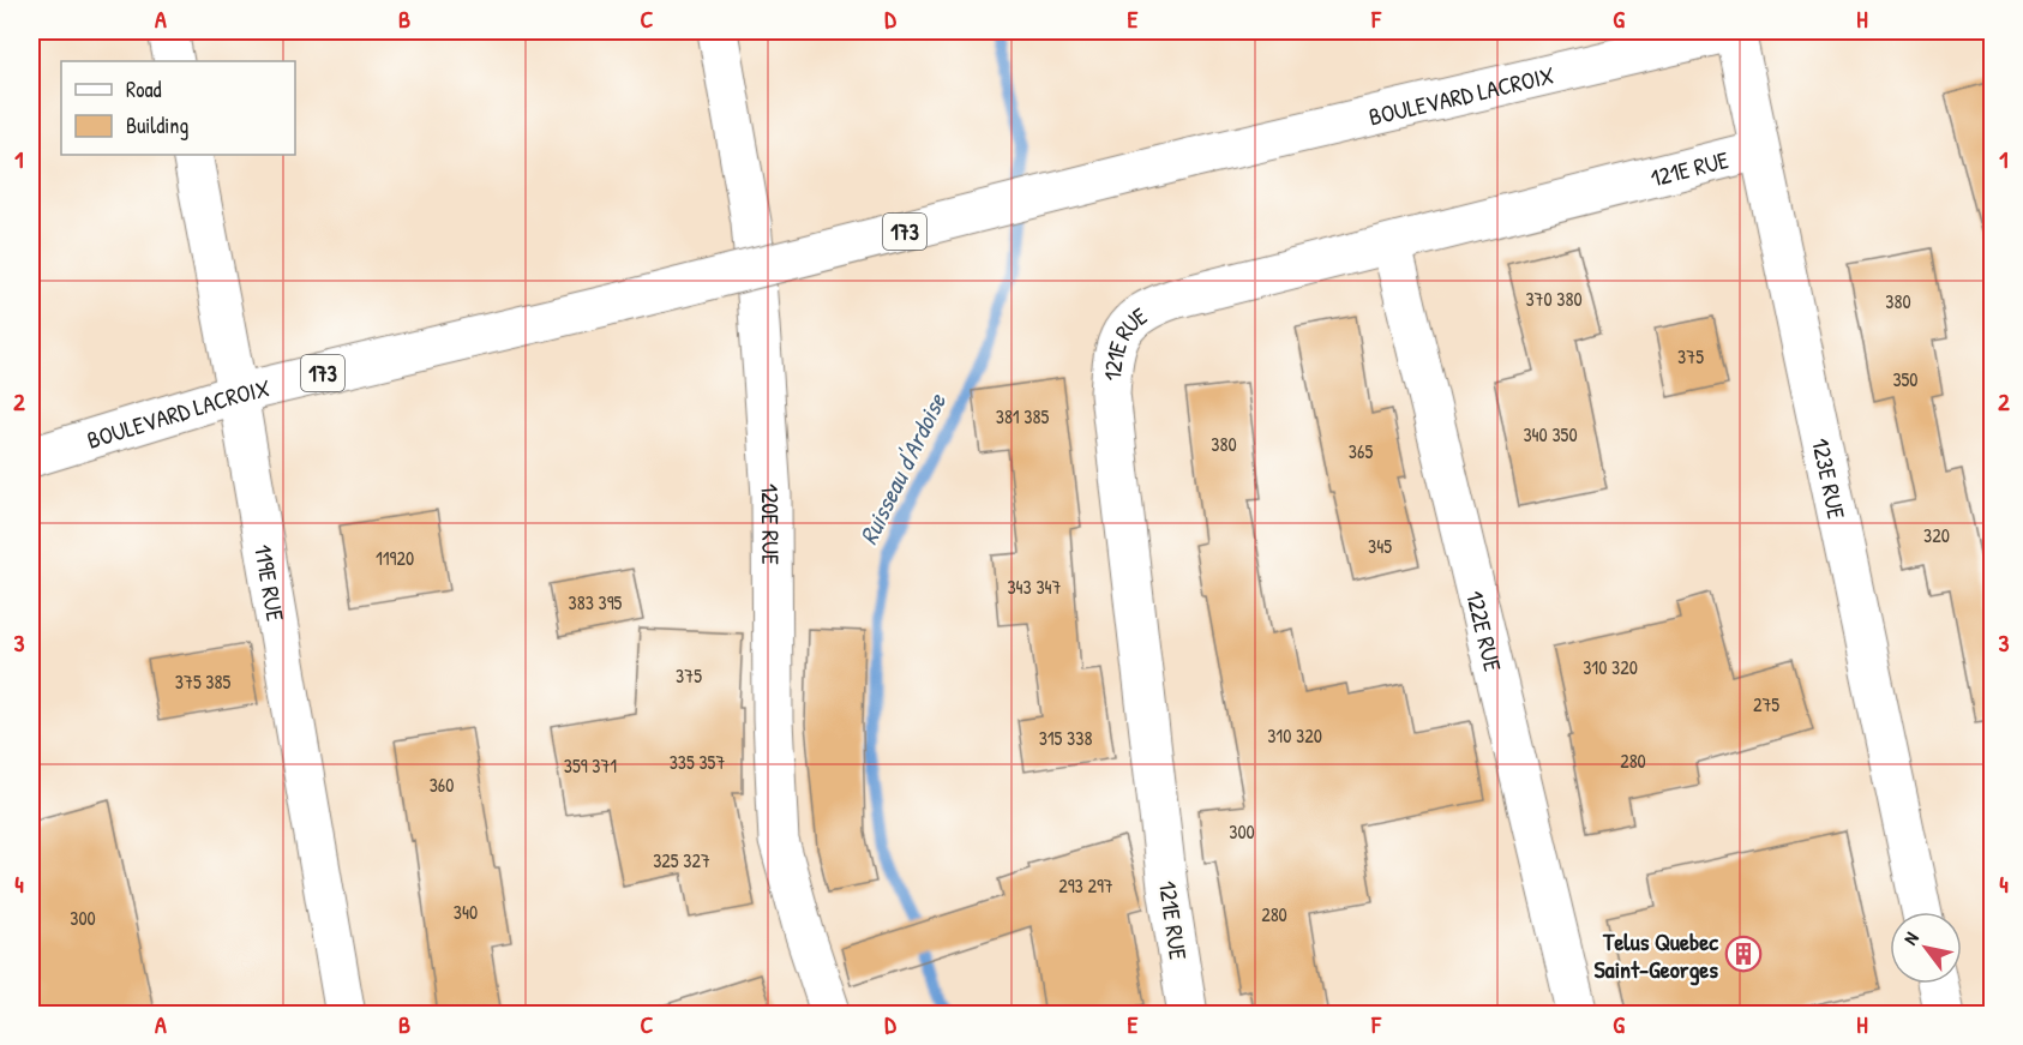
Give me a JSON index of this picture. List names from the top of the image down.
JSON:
{
  "streets": {
    "street": [
      "BOULEVARD LACROIX",
      "121E RUE",
      "173",
      "123E RUE",
      "120E RUE",
      "119E RUE",
      "122E RUE"
    ]
  },
  "crossings": [
    ["BOULEVARD LACROIX", "123E RUE"],
    ["BOULEVARD LACROIX", "119E RUE"],
    ["121E RUE", "123E RUE"],
    ["121E RUE", "122E RUE"]
  ],
  "water": ["Ruisseau d'Ardoise"],
  "places": {
    "building": ["Telus Quebec Saint-Georges"]
  },
  "house_numbers": [
    "370 380",
    "380",
    "375",
    "350",
    "381 385",
    "340 350",
    "380",
    "365",
    "320",
    "345",
    "11920",
    "343 347",
    "383 395",
    "310 320",
    "375",
    "375 385",
    "275",
    "310 320",
    "315 338",
    "280",
    "335 357",
    "359 371",
    "360",
    "300",
    "325 327",
    "293 297",
    "340",
    "280",
    "300"
  ],
  "legend": ["Road", "Building"],
  "north": "top left",
  "grid": {
    "columns": [
      "A",
      "B",
      "C",
      "D",
      "E",
      "F",
      "G",
      "H"
    ],
    "rows": [
      "1",
      "2",
      "3",
      "4"
    ]
  }
}
